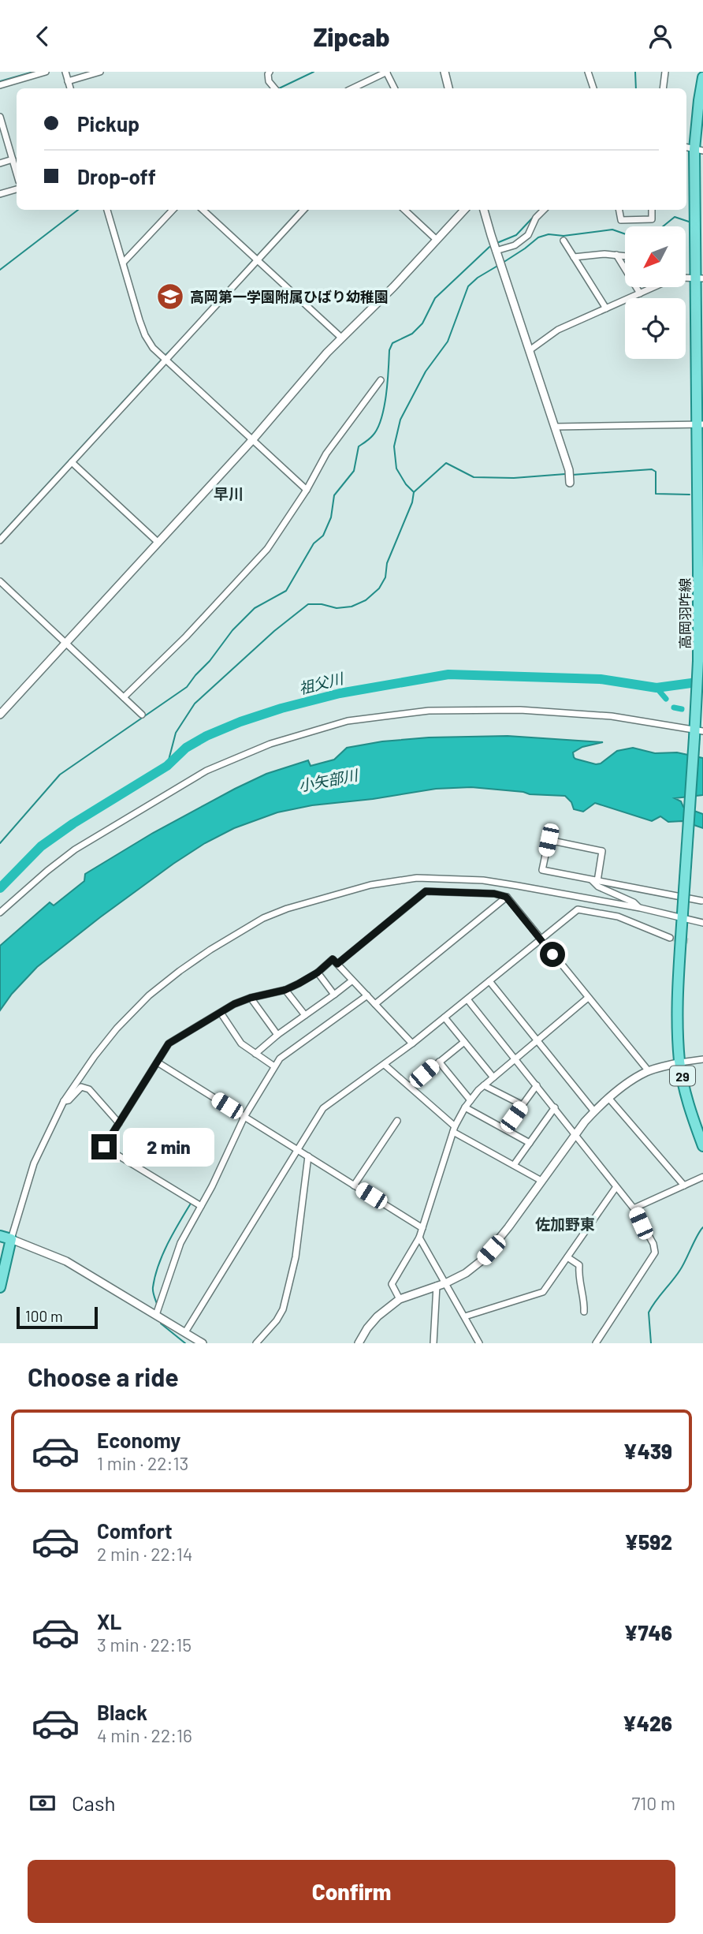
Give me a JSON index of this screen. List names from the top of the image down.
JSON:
{
  "streets": {
    "main road": ["高岡羽咋線", "29"]
  },
  "districts": ["早川", "佐加野東"],
  "water": ["祖父川", "小矢部川"],
  "places": {
    "school or university": ["高岡第一学園附属ひばり幼稚園"]
  },
  "scale_bar": "100 m",
  "north": "bottom left",
  "page": {
    "header": "Zipcab",
    "banner": ["Pickup", "Drop-off"],
    "bubble": "2 min",
    "scale": "100 m",
    "heading": "Choose a ride",
    "list": [
      {
        "name": "Economy",
        "note": "1 min · 22:13",
        "value": "¥439"
      },
      {
        "name": "Comfort",
        "note": "2 min · 22:14",
        "value": "¥592"
      },
      {
        "name": "XL",
        "note": "3 min · 22:15",
        "value": "¥746"
      },
      {
        "name": "Black",
        "note": "4 min · 22:16",
        "value": "¥426"
      }
    ],
    "pay": ["Cash", "710 m"],
    "buttons": "Confirm"
  }
}
